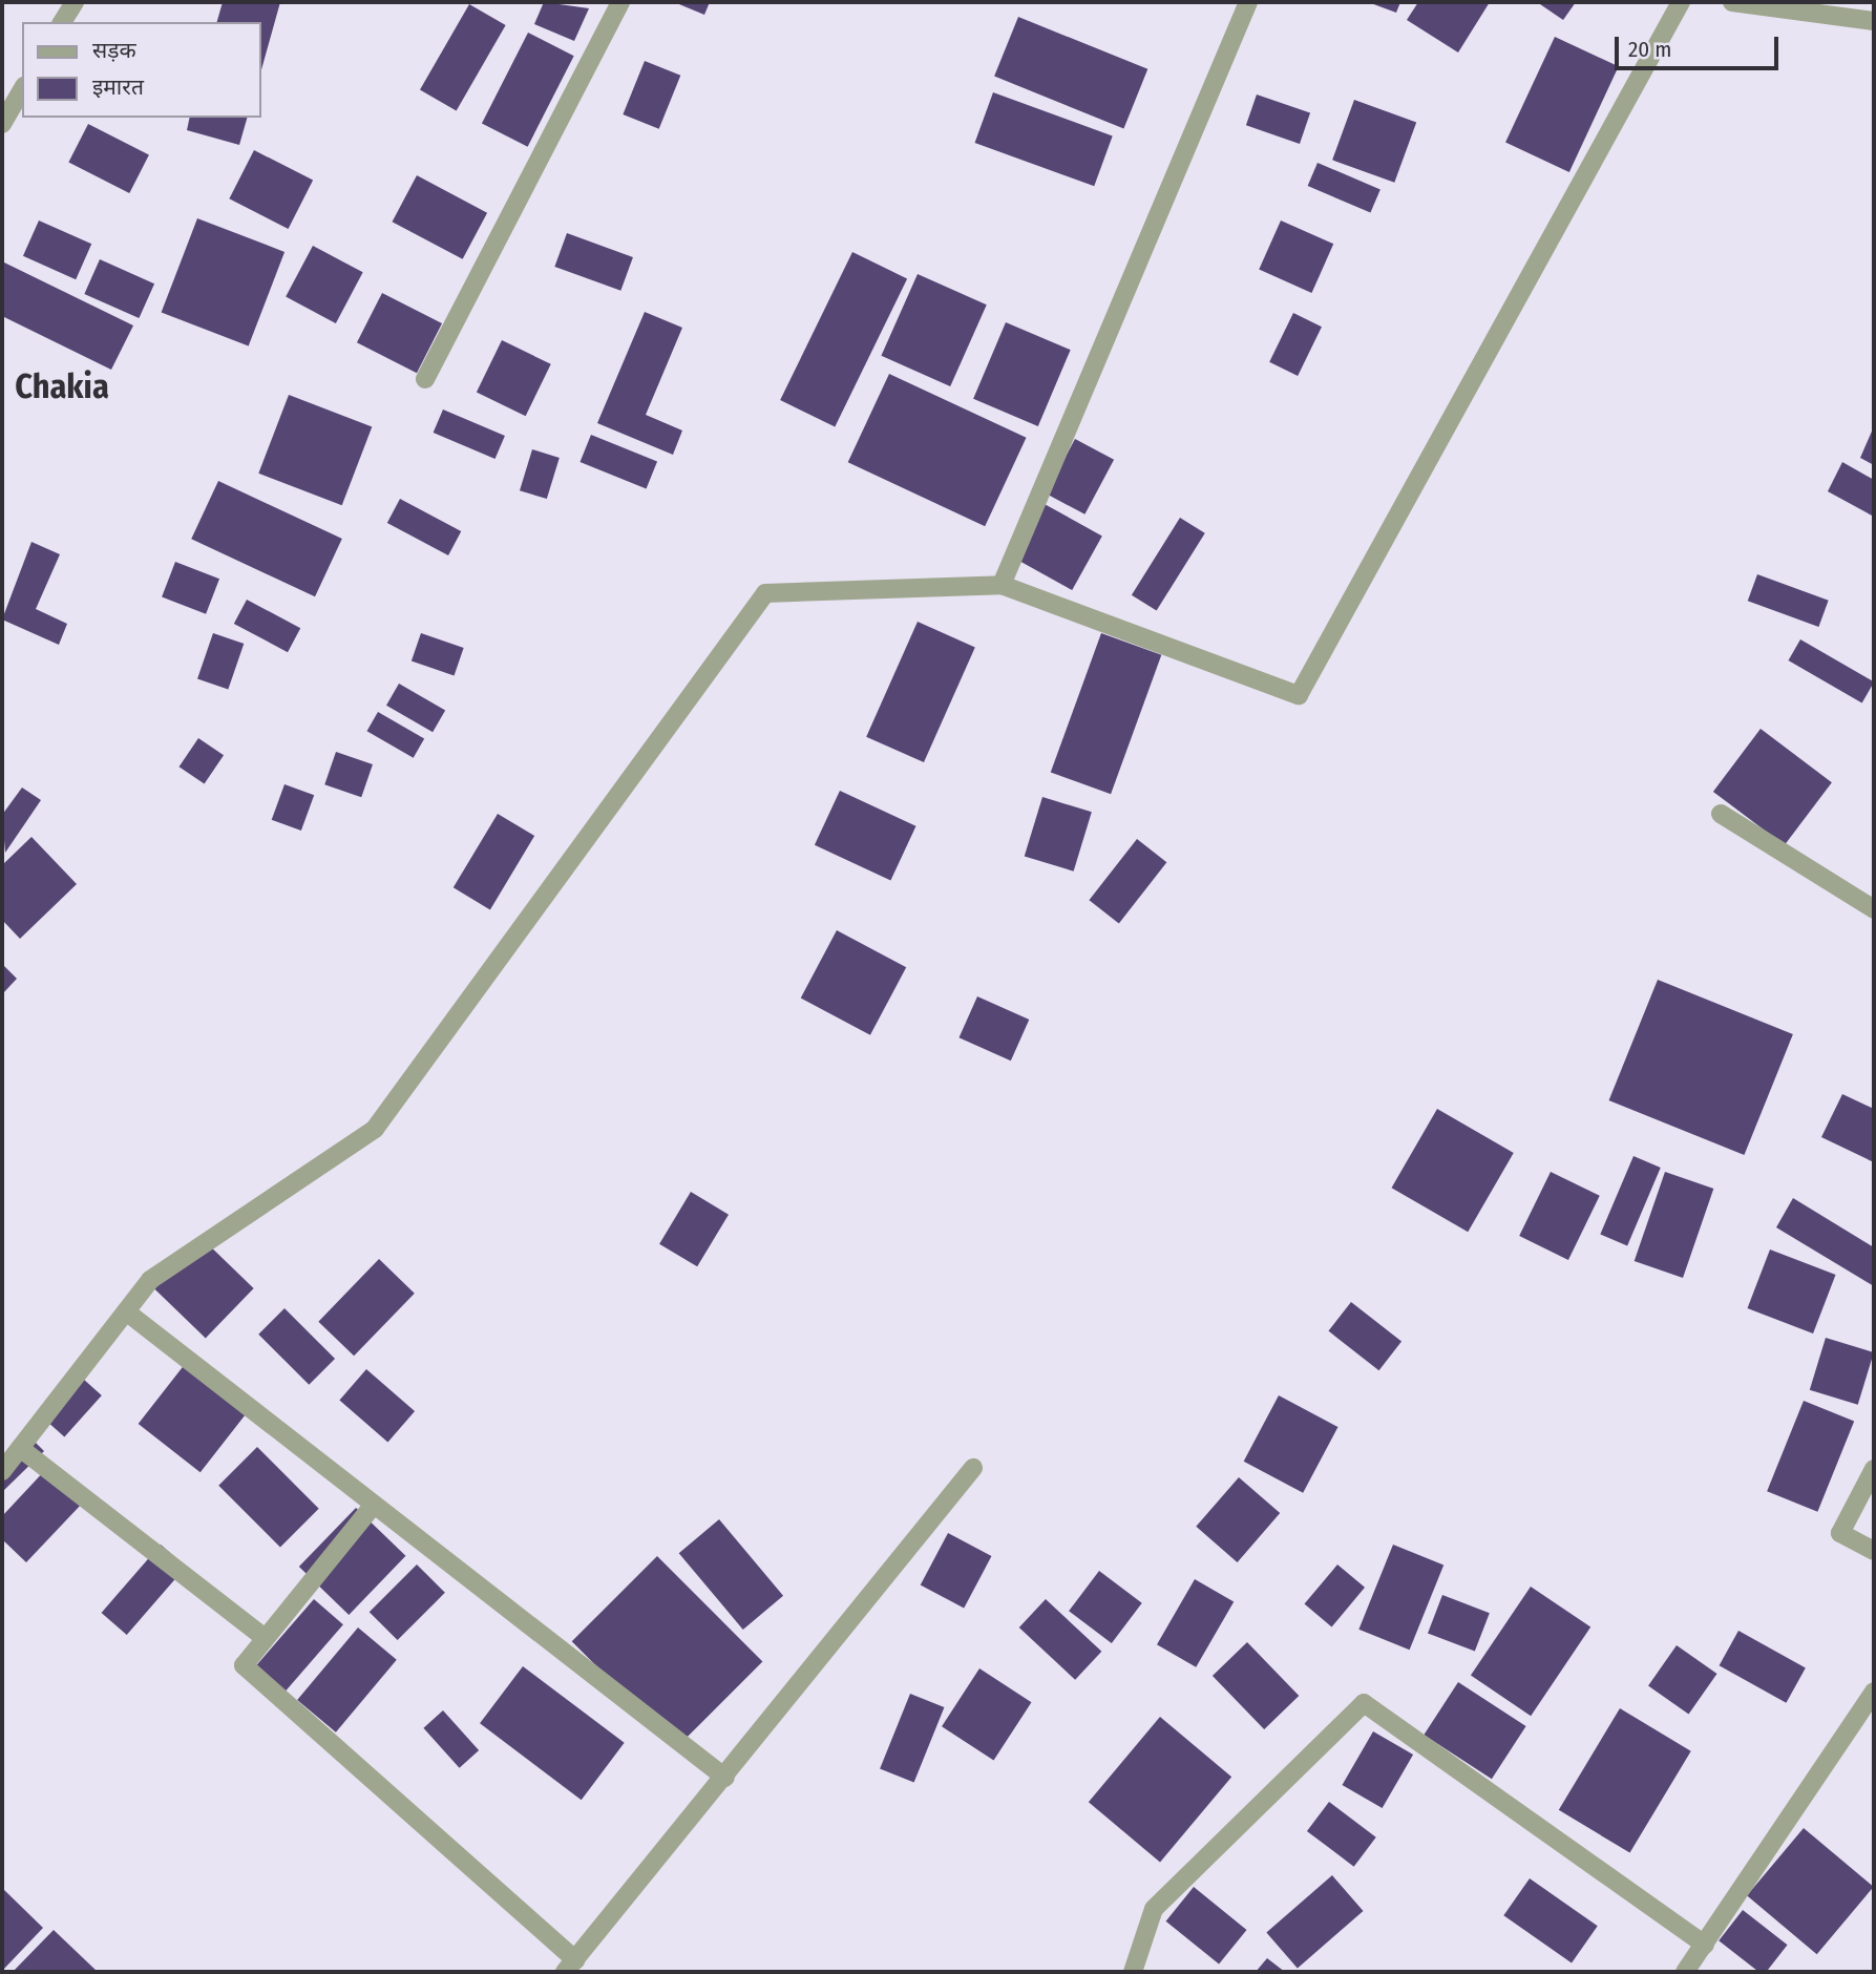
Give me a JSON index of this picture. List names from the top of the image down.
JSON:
{
  "districts": ["Chakia"],
  "legend": ["सड़क", "इमारत"],
  "scale_bar": "20 m"
}
